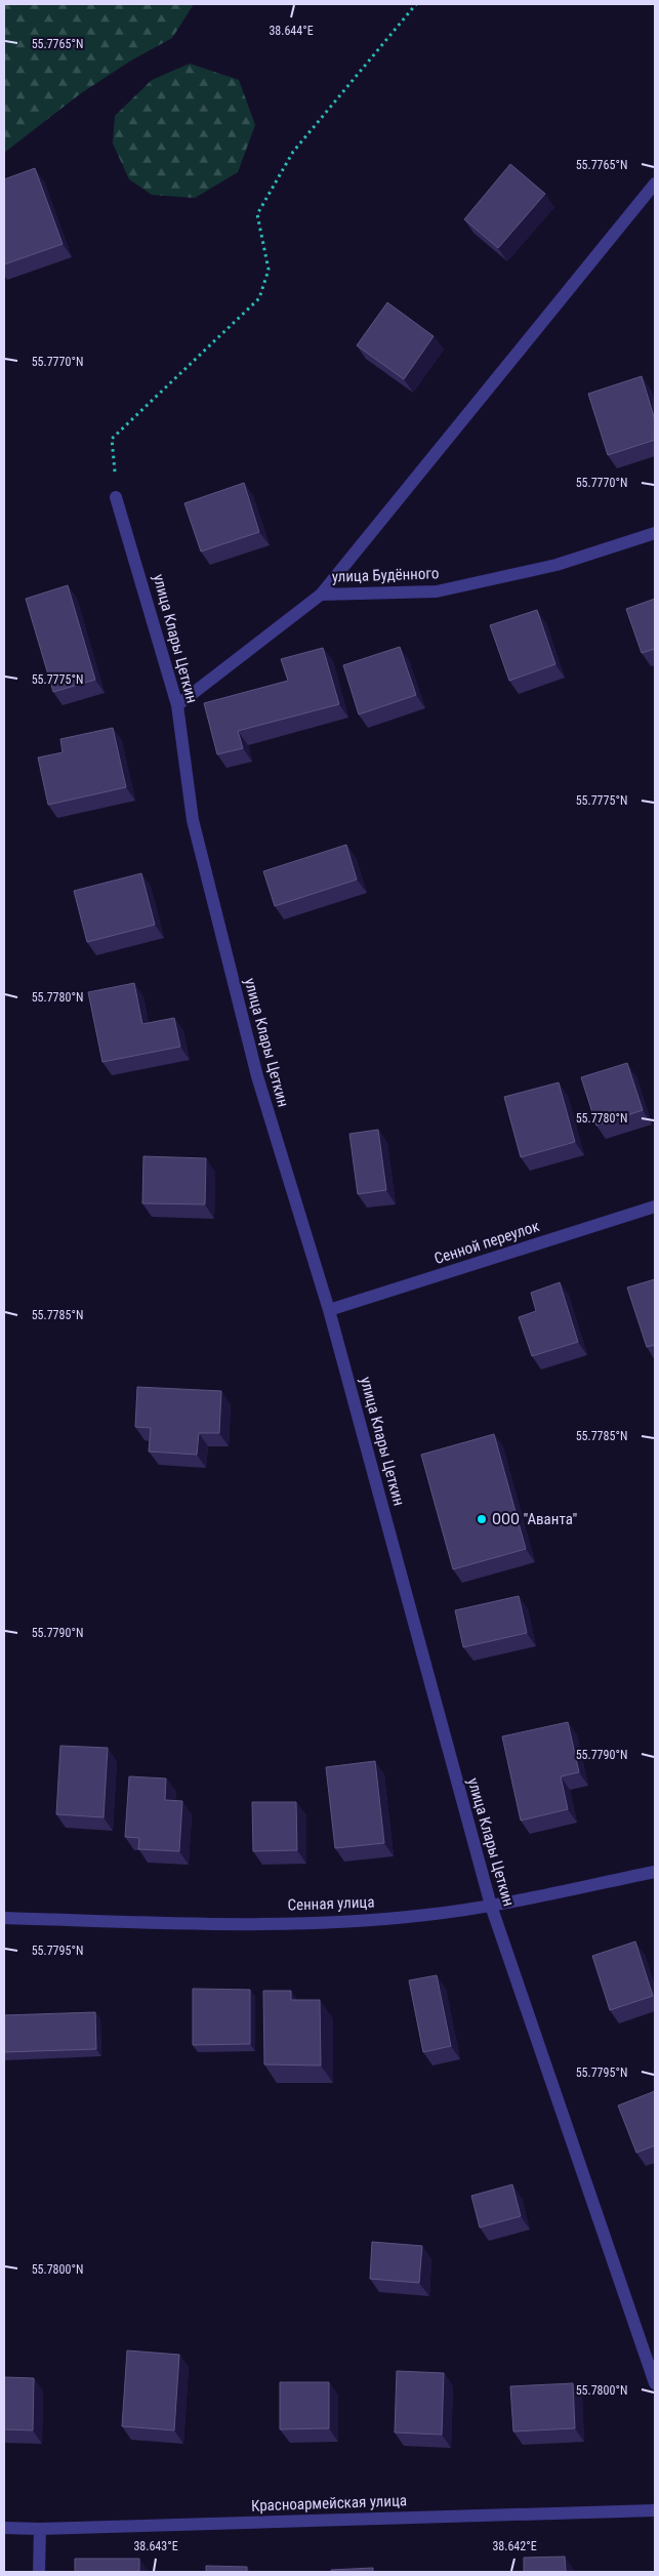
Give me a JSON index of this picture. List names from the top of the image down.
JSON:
{
  "streets": {
    "street": [
      "улица Будённого",
      "улица Клары Цеткин",
      "Сенной переулок",
      "Сенная улица",
      "Красноармейская улица"
    ]
  },
  "crossings": [
    ["улица Будённого", "улица Клары Цеткин"],
    ["улица Клары Цеткин", "Сенной переулок"],
    ["улица Клары Цеткин", "Сенная улица"]
  ],
  "places": ["ООО \"Аванта\""],
  "coordinates": [
    "38.644°E",
    "55.7765°N",
    "55.7770°N",
    "55.7775°N",
    "55.7780°N",
    "55.7785°N",
    "55.7790°N",
    "55.7795°N",
    "55.7800°N",
    "38.643°E",
    "38.642°E"
  ]
}
